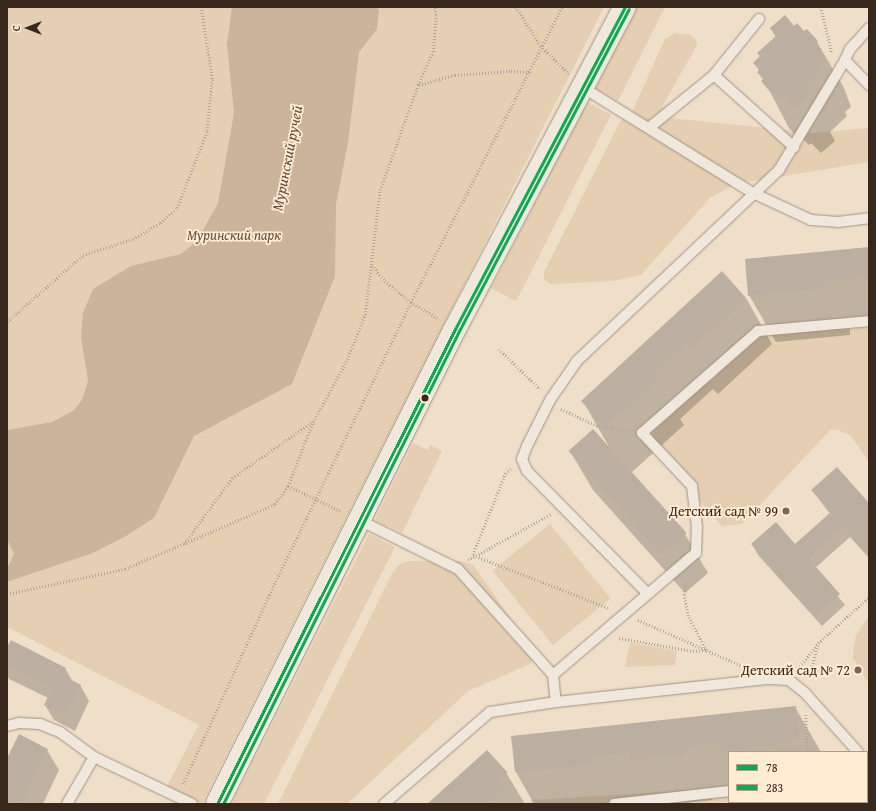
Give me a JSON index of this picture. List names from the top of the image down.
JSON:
{
  "water": ["Муринский ручей"],
  "parks": ["Муринский парк"],
  "places": ["Детский сад № 99", "Детский сад № 72"],
  "lines": ["transit line 78", "transit line 283"],
  "legend": ["78", "283"],
  "north": "left"
}
